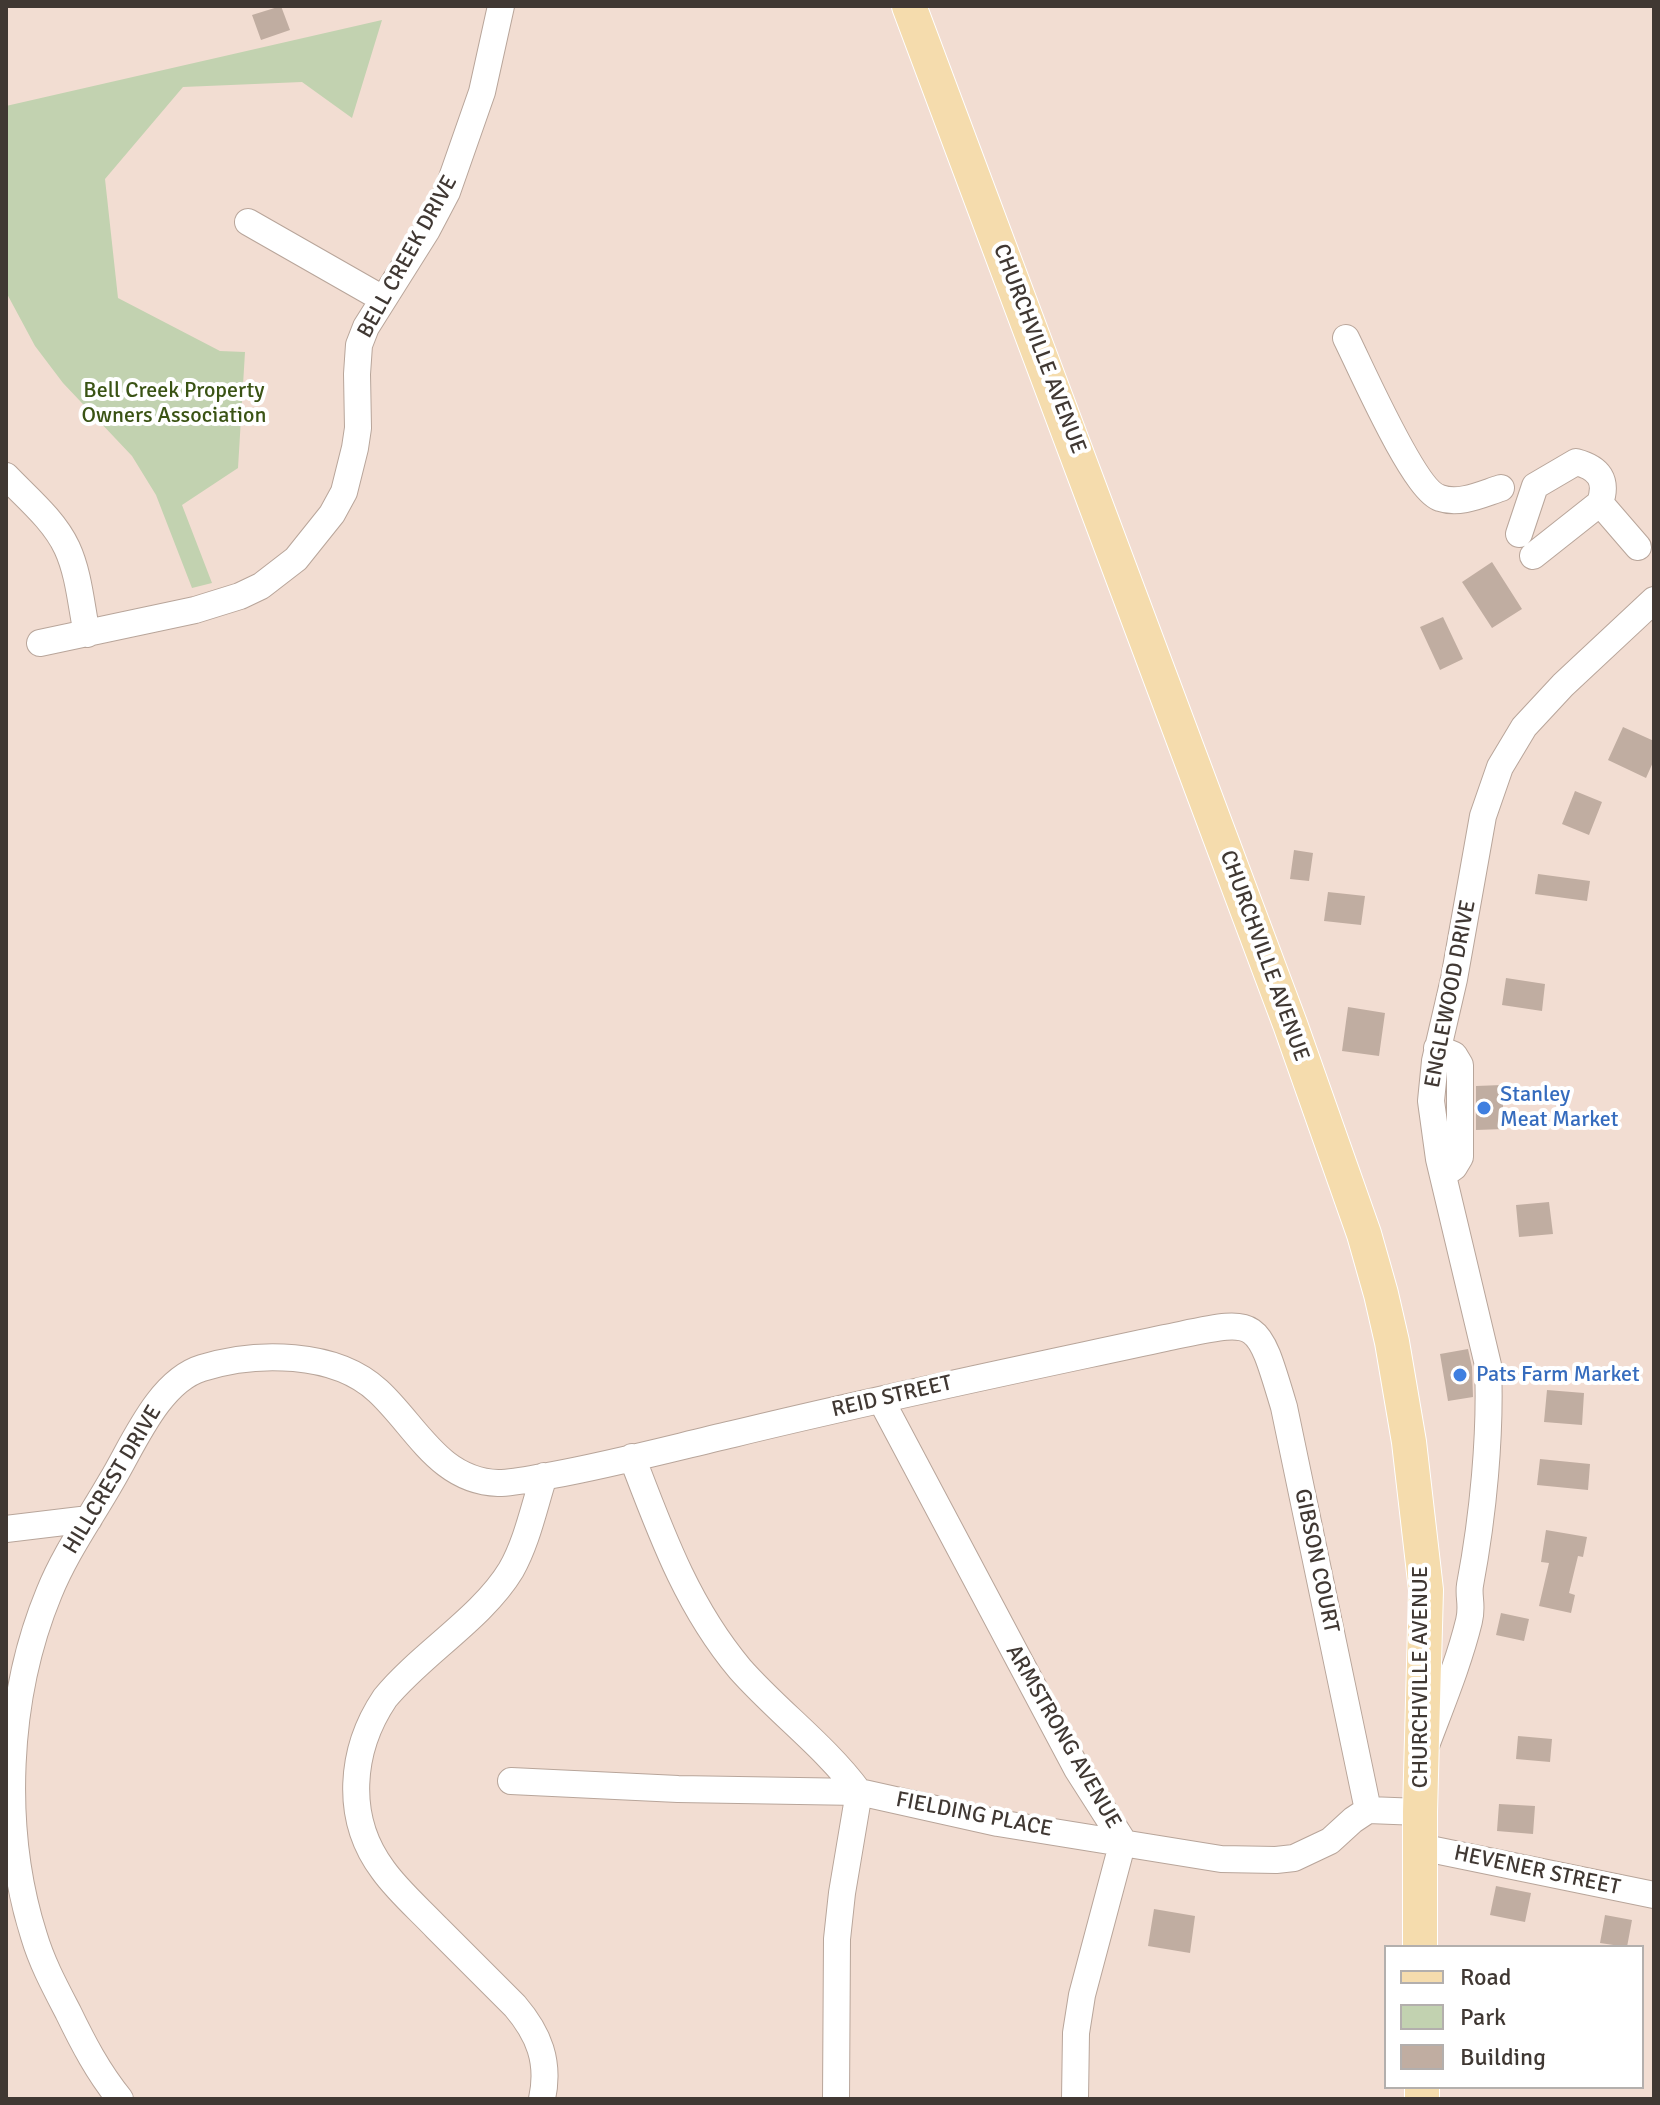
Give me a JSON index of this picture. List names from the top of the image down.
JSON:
{
  "streets": {
    "main road": ["CHURCHVILLE AVENUE"],
    "street": [
      "BELL CREEK DRIVE",
      "ENGLEWOOD DRIVE",
      "REID STREET",
      "HILLCREST DRIVE",
      "GIBSON COURT",
      "ARMSTRONG AVENUE",
      "FIELDING PLACE",
      "HEVENER STREET"
    ]
  },
  "crossings": [
    ["CHURCHVILLE AVENUE", "ENGLEWOOD DRIVE"],
    ["CHURCHVILLE AVENUE", "HEVENER STREET"],
    ["REID STREET", "HILLCREST DRIVE"],
    ["REID STREET", "GIBSON COURT"],
    ["REID STREET", "ARMSTRONG AVENUE"],
    ["GIBSON COURT", "FIELDING PLACE"],
    ["ARMSTRONG AVENUE", "FIELDING PLACE"]
  ],
  "parks": ["Bell Creek Property Owners Association"],
  "places": ["Stanley Meat Market", "Pats Farm Market"],
  "legend": ["Road", "Park", "Building"]
}
